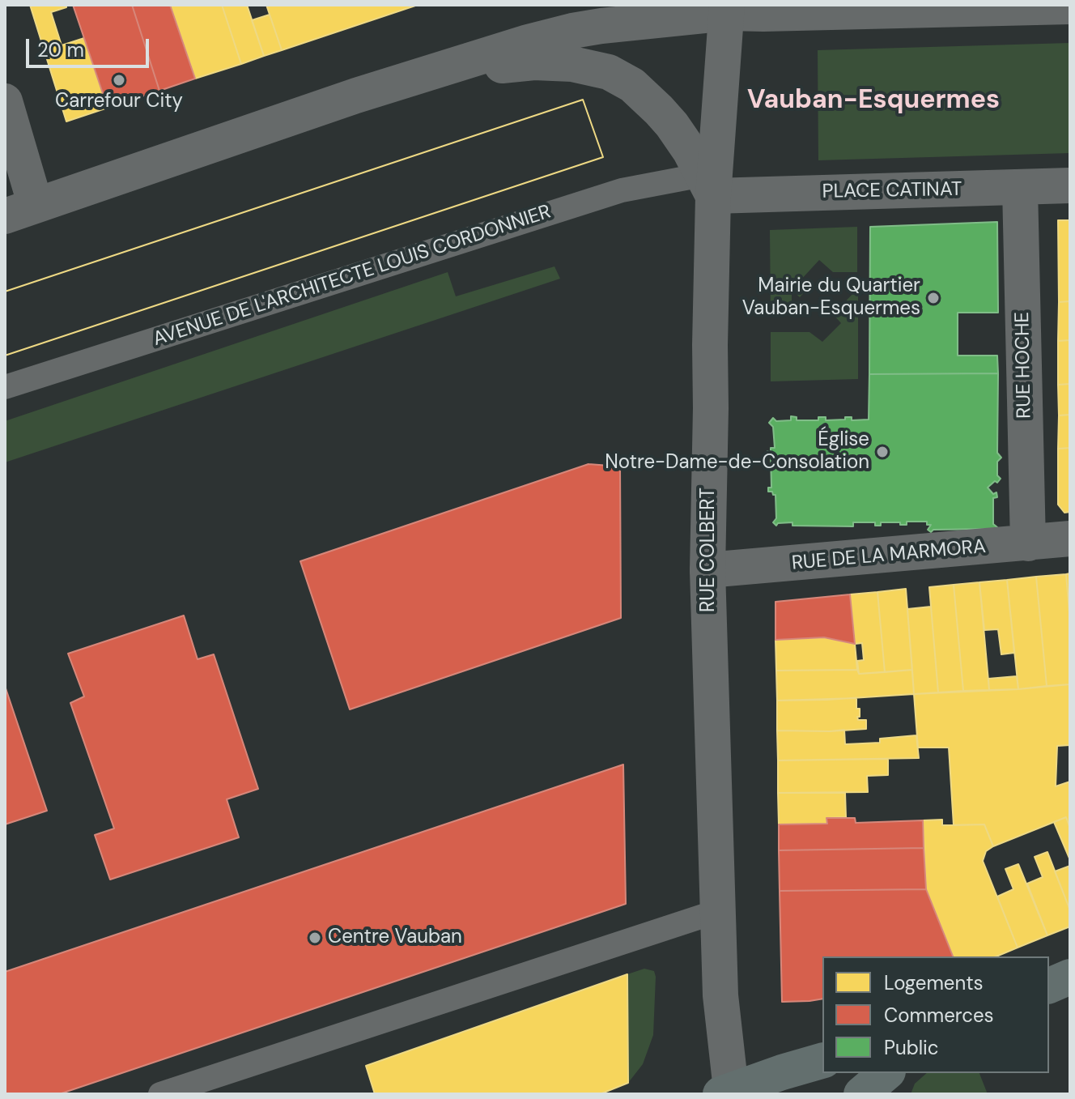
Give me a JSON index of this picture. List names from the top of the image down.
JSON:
{
  "streets": {
    "street": [
      "PLACE CATINAT",
      "RUE HOCHE",
      "RUE COLBERT",
      "RUE DE LA MARMORA"
    ],
    "lane": ["AVENUE DE L'ARCHITECTE LOUIS CORDONNIER"]
  },
  "crossings": [
    ["PLACE CATINAT", "AVENUE DE L'ARCHITECTE LOUIS CORDONNIER"],
    ["PLACE CATINAT", "RUE HOCHE"],
    ["PLACE CATINAT", "RUE COLBERT"],
    ["AVENUE DE L'ARCHITECTE LOUIS CORDONNIER", "RUE COLBERT"],
    ["RUE HOCHE", "RUE DE LA MARMORA"],
    ["RUE COLBERT", "RUE DE LA MARMORA"]
  ],
  "districts": ["Vauban-Esquermes"],
  "places": [
    "Carrefour City",
    "Mairie du Quartier Vauban-Esquermes",
    "Église Notre-Dame-de-Consolation",
    "Centre Vauban"
  ],
  "legend": ["Logements", "Commerces", "Public"],
  "scale_bar": "20 m"
}
